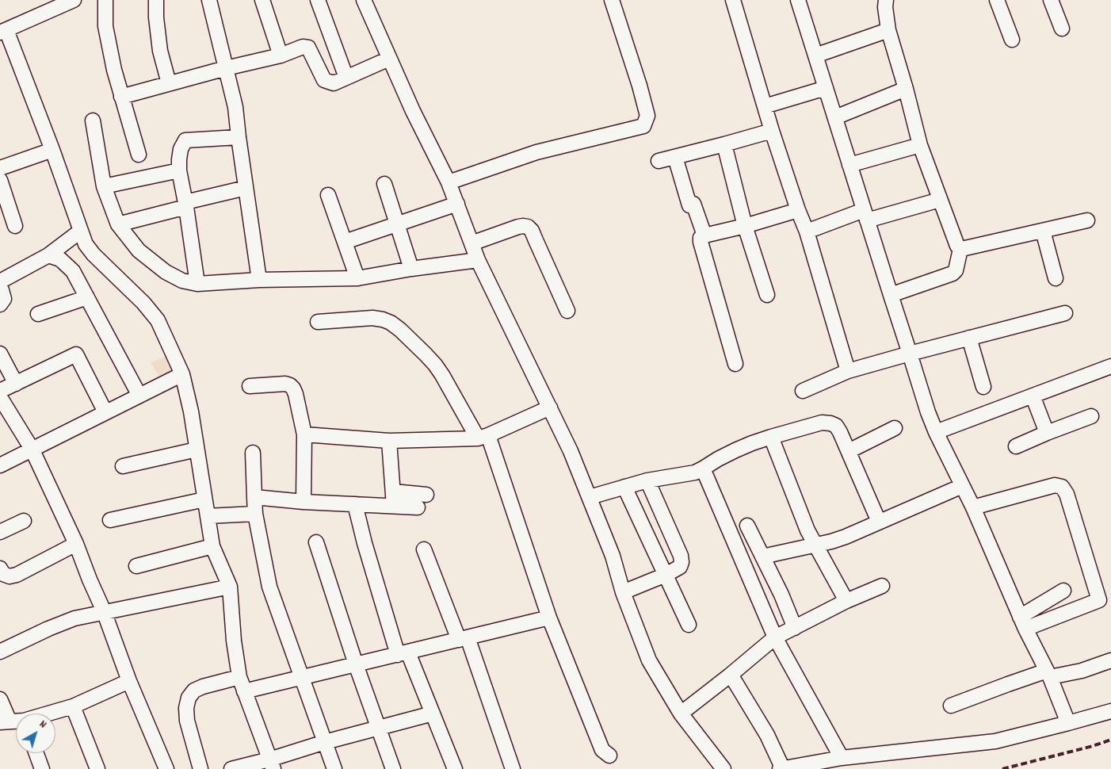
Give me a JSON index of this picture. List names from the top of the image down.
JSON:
{
  "north": "top right"
}
